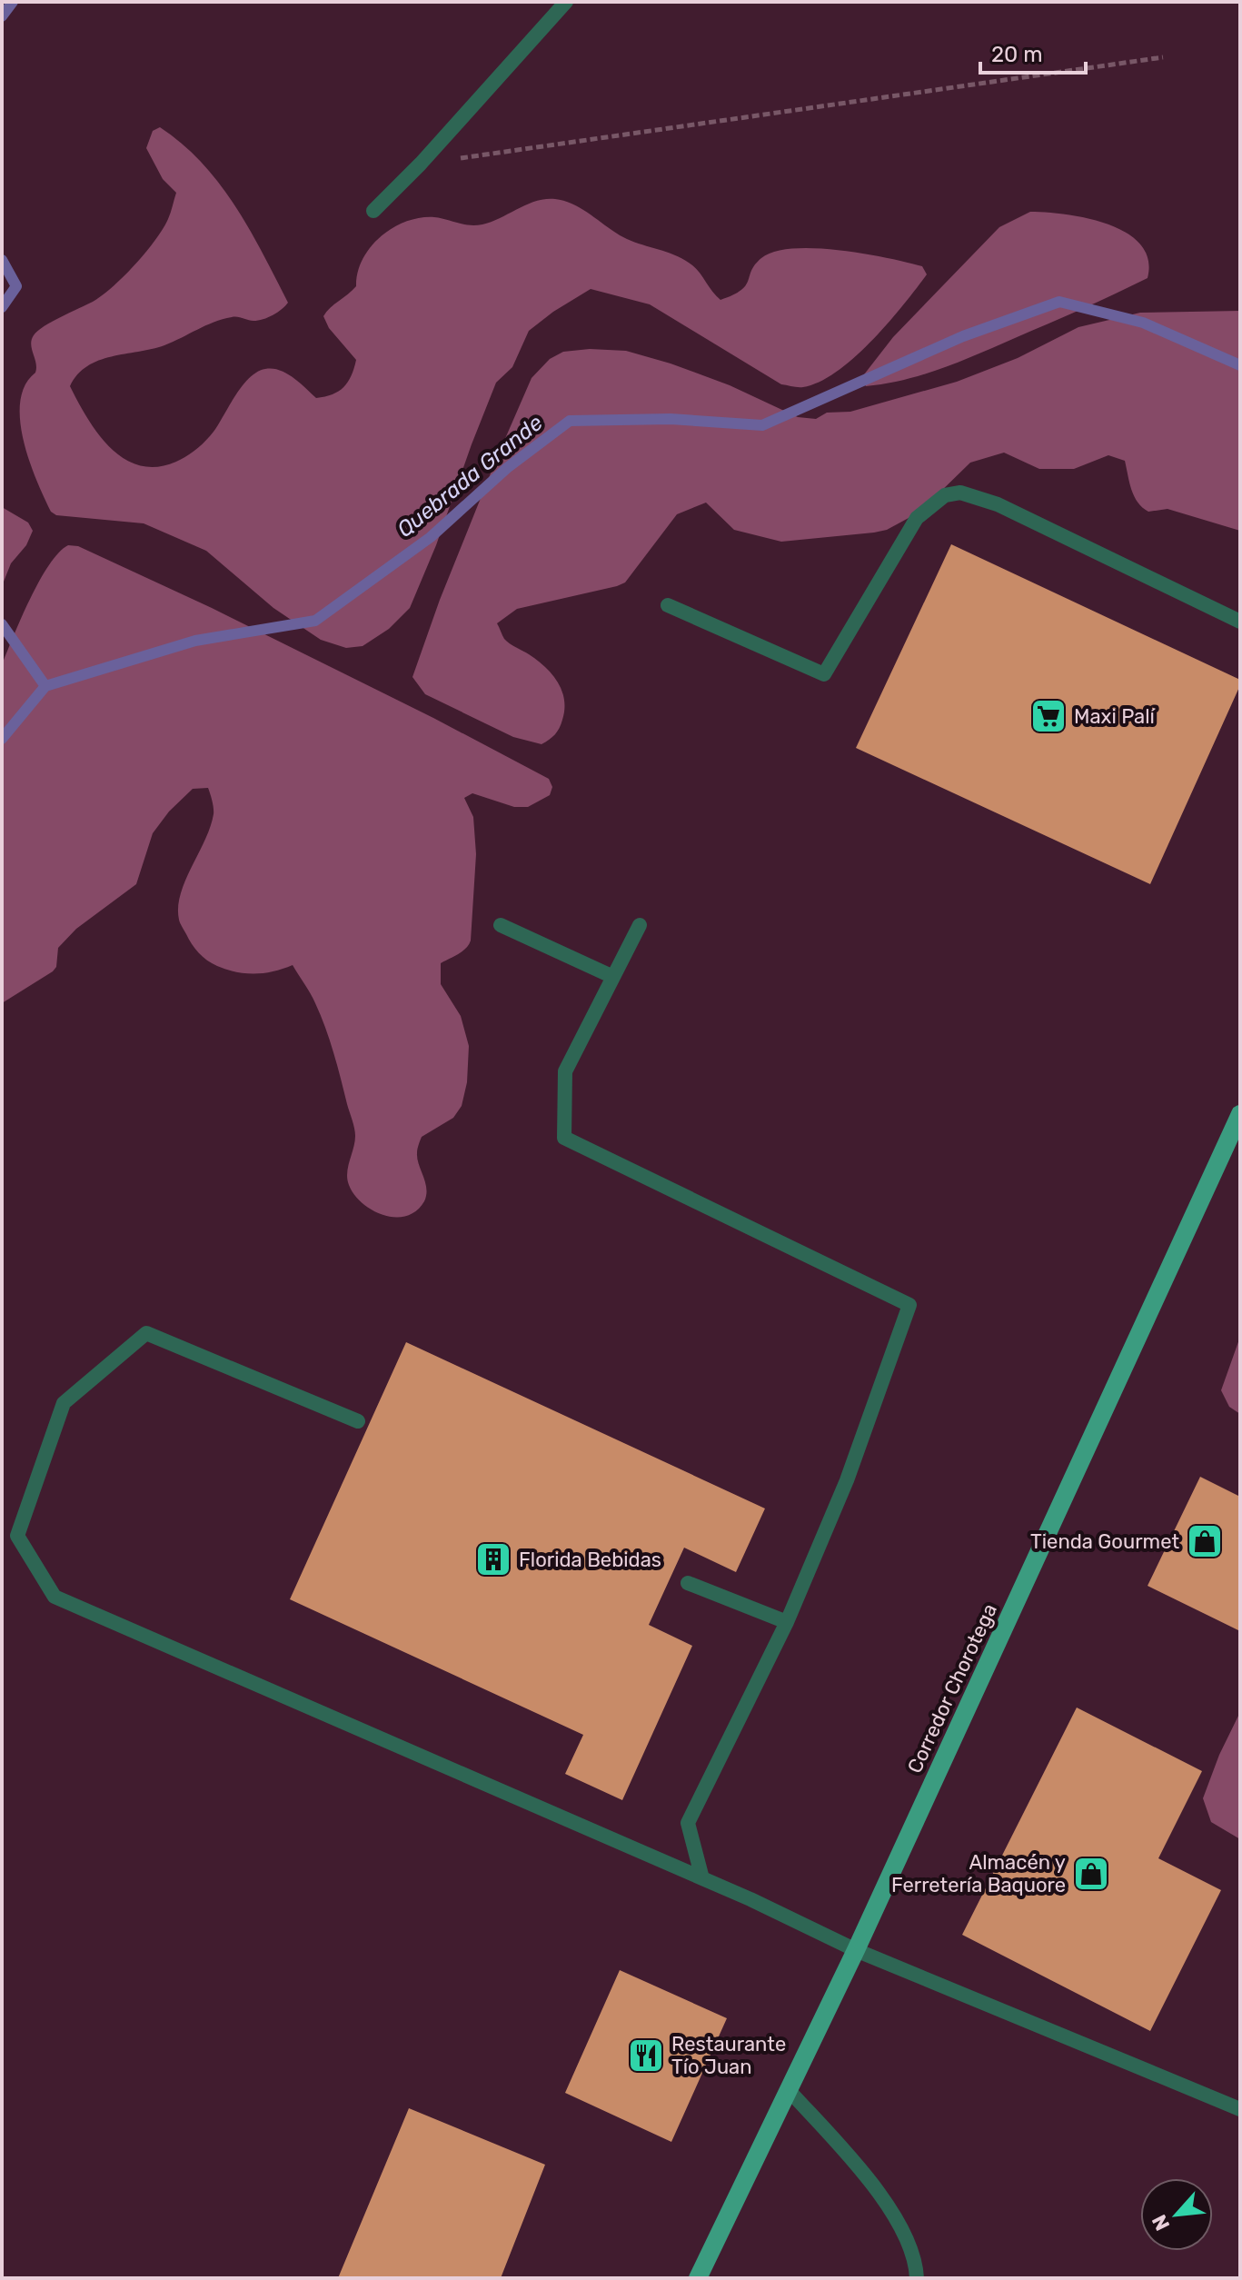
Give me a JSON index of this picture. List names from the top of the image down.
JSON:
{
  "streets": {
    "main road": ["Corredor Chorotega"]
  },
  "water": ["Quebrada Grande"],
  "places": {
    "supermarket": ["Maxi Palí"],
    "shop": ["Tienda Gourmet", "Almacén y Ferretería Baquore"],
    "building": ["Florida Bebidas"],
    "restaurant": ["Restaurante Tío Juan"]
  },
  "scale_bar": "20 m",
  "north": "bottom left"
}
